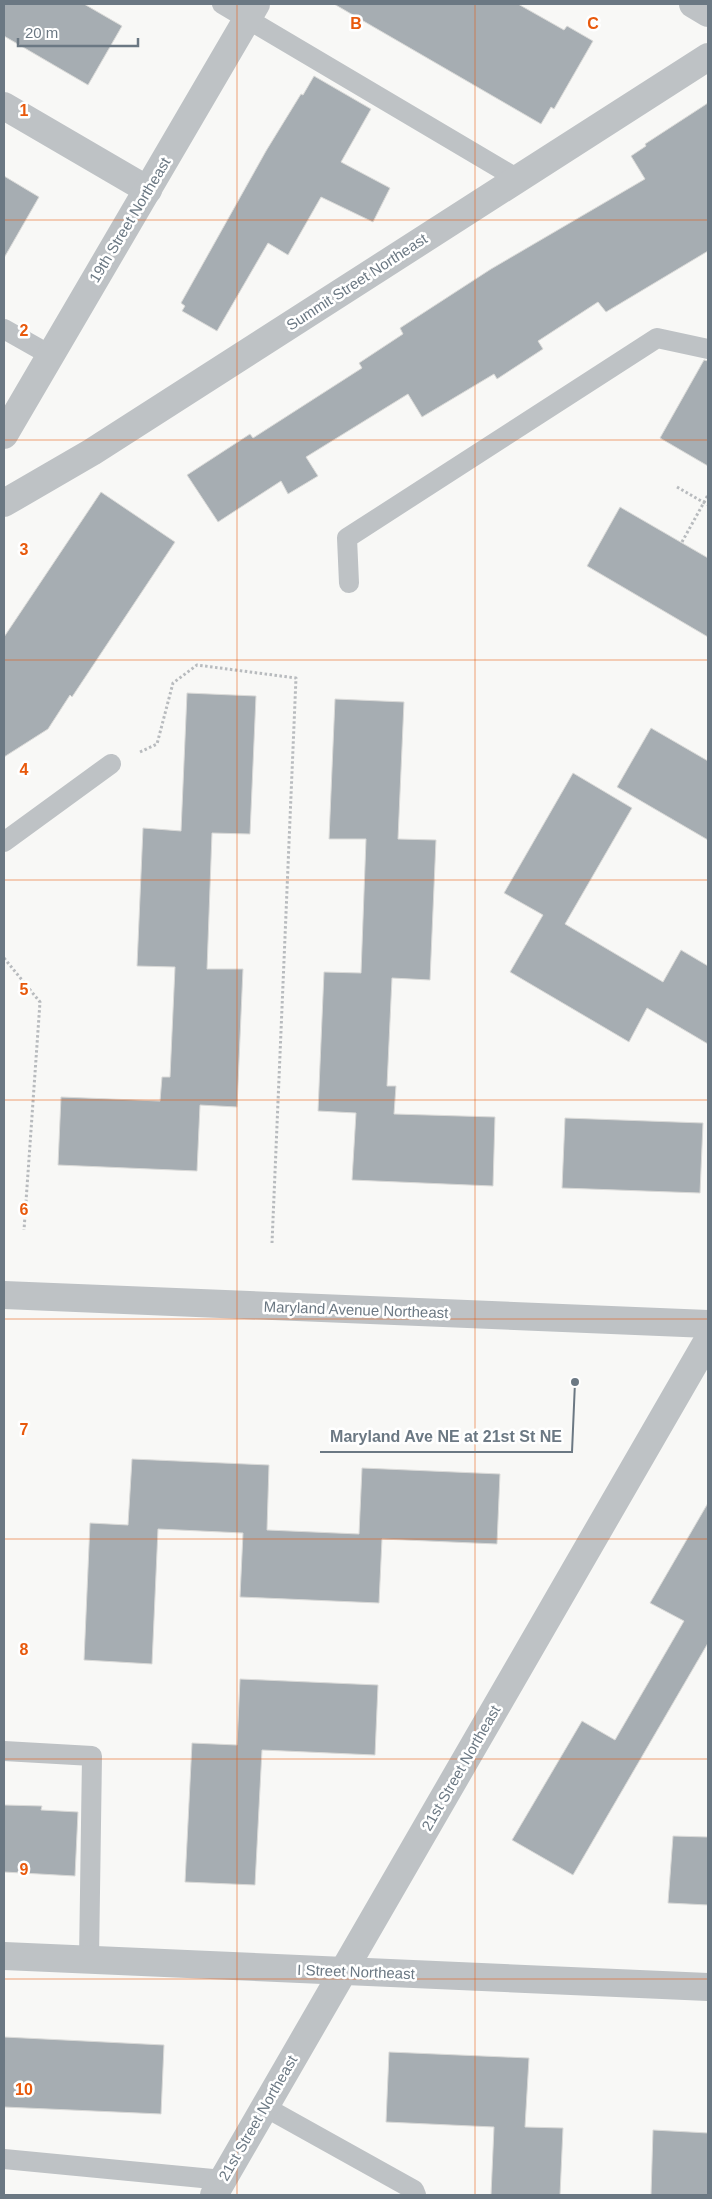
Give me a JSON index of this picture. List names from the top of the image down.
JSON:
{
  "streets": {
    "street": [
      "19th Street Northeast",
      "Summit Street Northeast",
      "Maryland Avenue Northeast",
      "21st Street Northeast",
      "I Street Northeast"
    ]
  },
  "crossings": [
    ["21st Street Northeast", "I Street Northeast"]
  ],
  "places": ["Maryland Ave NE at 21st St NE"],
  "scale_bar": "20 m",
  "grid": {
    "columns": ["B", "C"],
    "rows": [
      "1",
      "2",
      "3",
      "4",
      "5",
      "6",
      "7",
      "8",
      "9",
      "10"
    ]
  }
}
